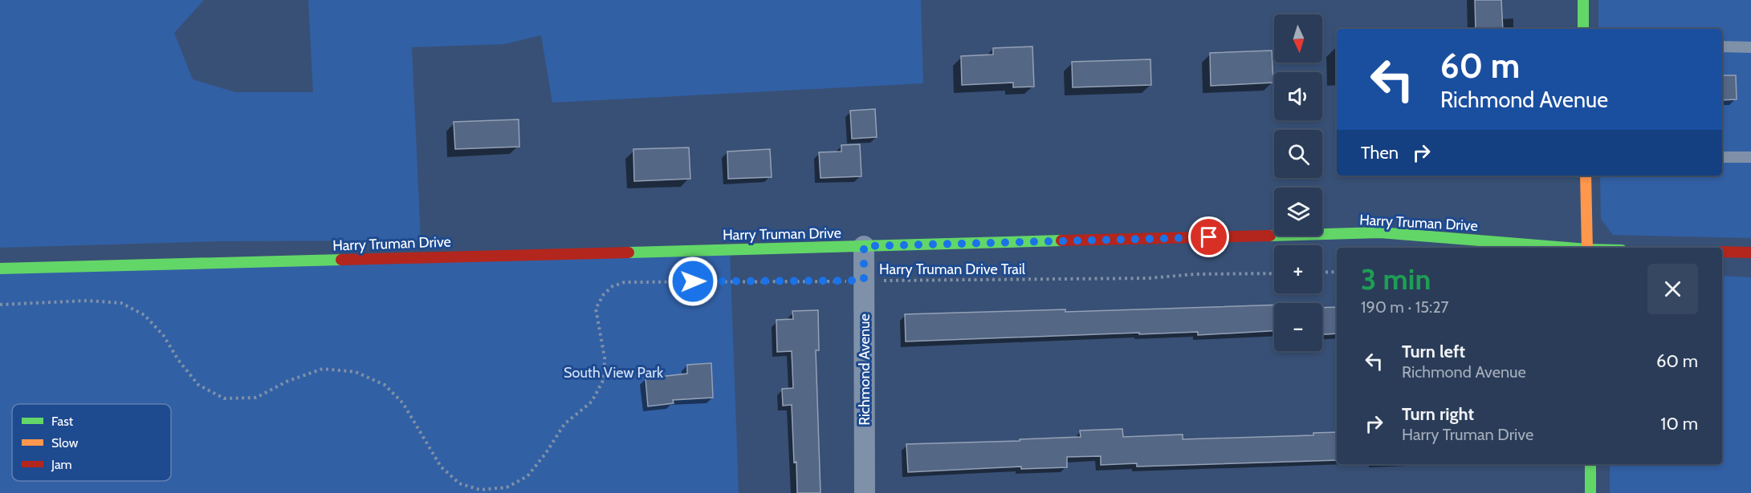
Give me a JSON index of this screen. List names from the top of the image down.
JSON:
{
  "streets": {
    "main road": ["Harry Truman Drive"],
    "street": ["Richmond Avenue"],
    "path": ["Harry Truman Drive Trail"]
  },
  "crossings": [
    ["Harry Truman Drive", "Richmond Avenue"],
    ["Harry Truman Drive Trail", "Richmond Avenue"]
  ],
  "parks": ["South View Park"],
  "legend": ["Fast", "Slow", "Jam"],
  "north": "bottom",
  "page": {
    "map_buttons": ["+", "−"],
    "turn": ["60 m", "Richmond Avenue"],
    "then": "Then",
    "heading": ["3 min", "190 m · 15:27"],
    "list": [
      {
        "name": "Turn left",
        "note": "Richmond Avenue",
        "value": "60 m"
      },
      {
        "name": "Turn right",
        "note": "Harry Truman Drive",
        "value": "10 m"
      }
    ]
  }
}
